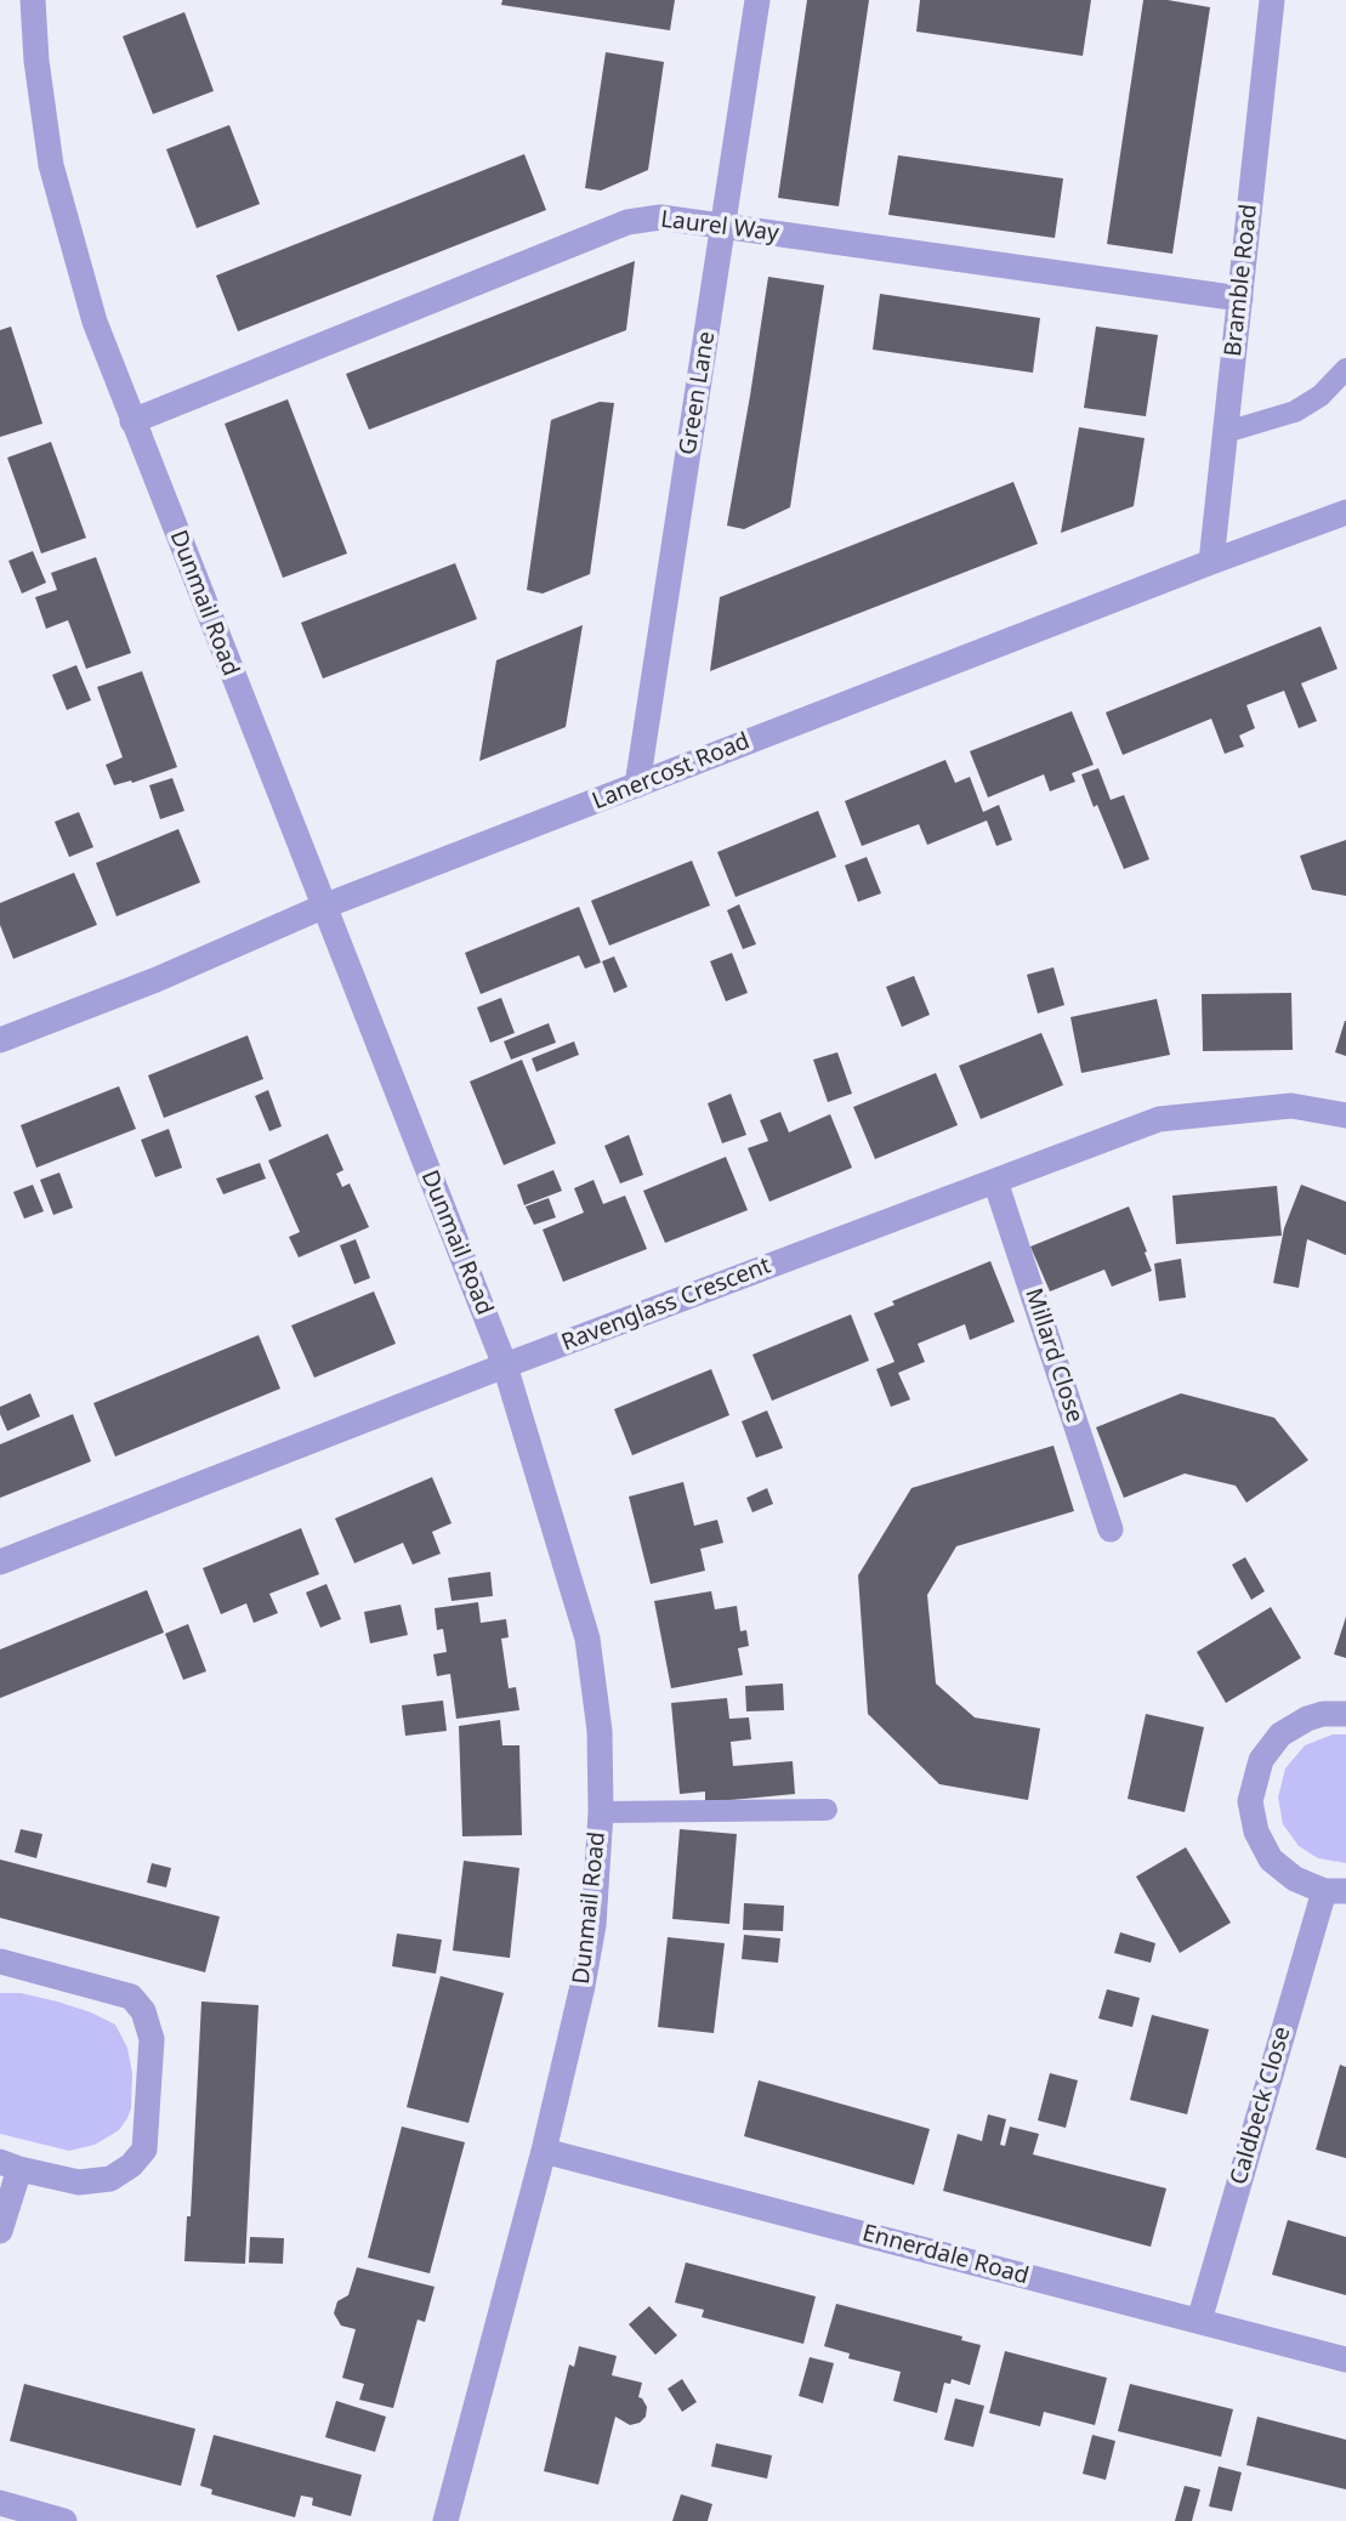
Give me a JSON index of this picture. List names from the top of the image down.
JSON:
{
  "streets": {
    "street": [
      "Laurel Way",
      "Bramble Road",
      "Green Lane",
      "Dunmail Road",
      "Lanercost Road",
      "Ravenglass Crescent",
      "Millard Close",
      "Caldbeck Close",
      "Ennerdale Road"
    ]
  },
  "crossings": [
    ["Laurel Way", "Bramble Road"],
    ["Laurel Way", "Green Lane"],
    ["Laurel Way", "Dunmail Road"],
    ["Bramble Road", "Lanercost Road"],
    ["Green Lane", "Lanercost Road"],
    ["Dunmail Road", "Lanercost Road"],
    ["Dunmail Road", "Ravenglass Crescent"],
    ["Dunmail Road", "Ennerdale Road"],
    ["Ravenglass Crescent", "Millard Close"],
    ["Caldbeck Close", "Ennerdale Road"]
  ]
}
